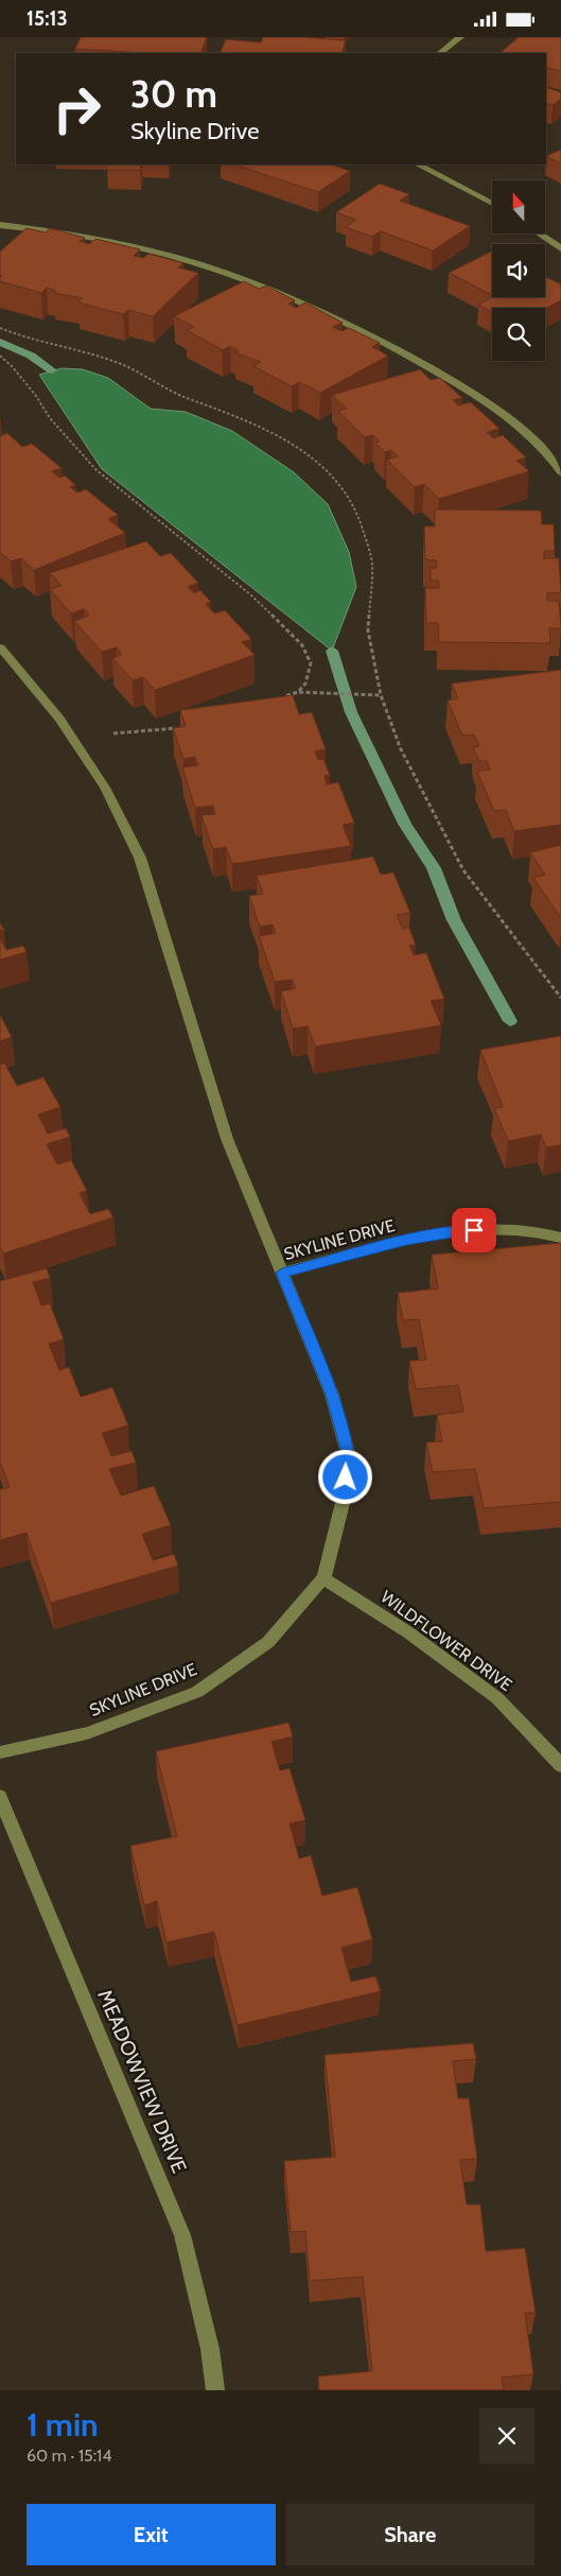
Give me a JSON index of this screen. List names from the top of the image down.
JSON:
{
  "streets": {
    "street": ["SKYLINE DRIVE", "WILDFLOWER DRIVE", "MEADOWVIEW DRIVE"]
  },
  "crossings": [
    ["SKYLINE DRIVE", "WILDFLOWER DRIVE"]
  ],
  "north": "top",
  "page": {
    "status": "15:13",
    "turn": ["30 m", "Skyline Drive"],
    "heading": ["1 min", "60 m · 15:14"],
    "buttons": ["Exit", "Share"]
  }
}
